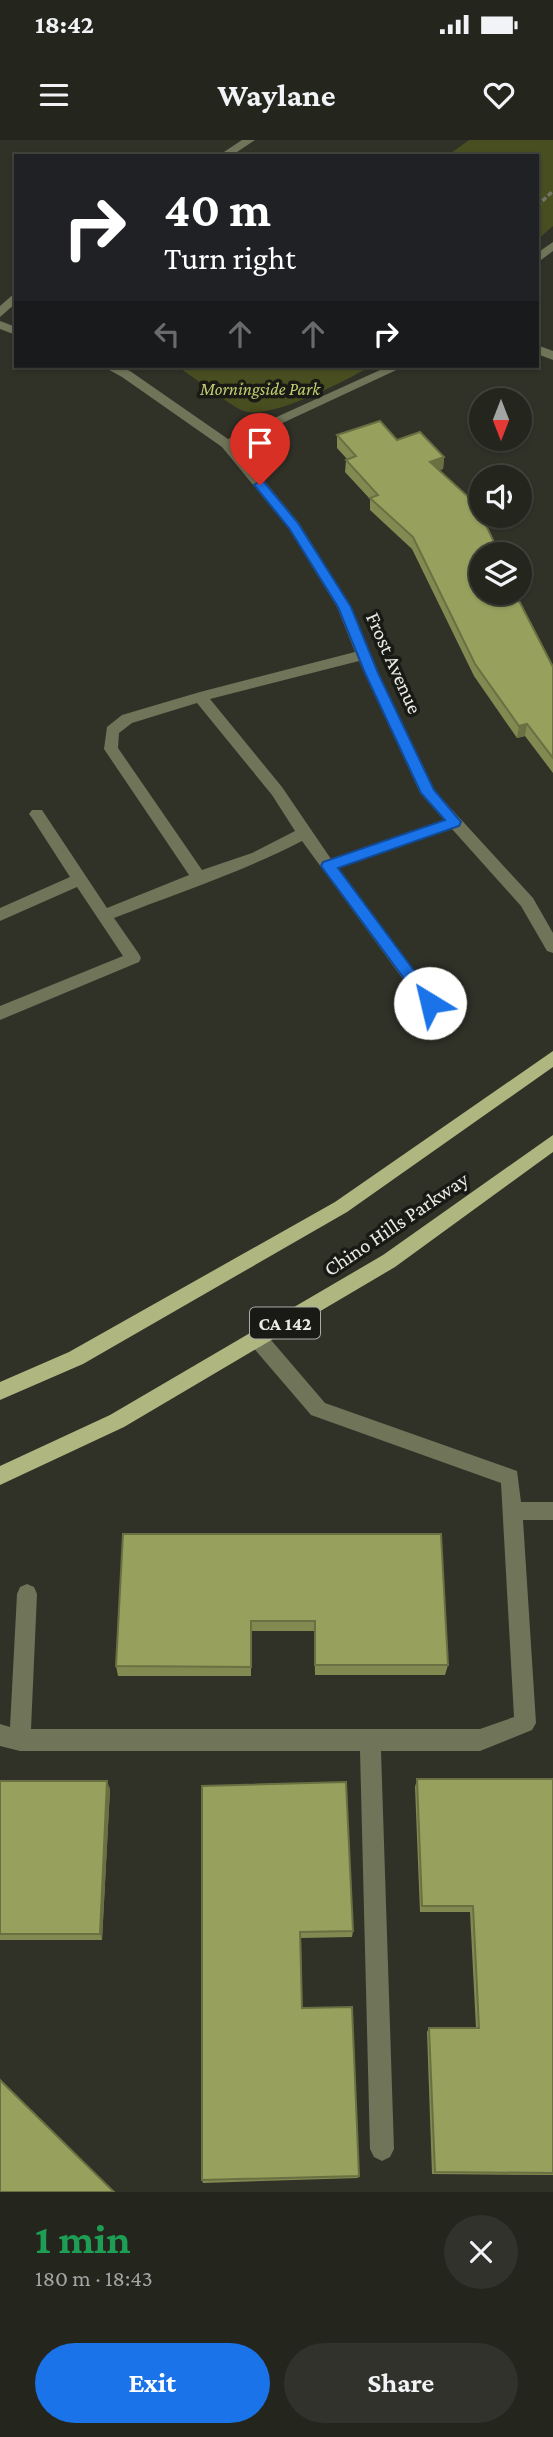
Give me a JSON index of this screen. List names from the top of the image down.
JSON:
{
  "streets": {
    "main road": ["Chino Hills Parkway", "CA 142"],
    "street": ["Frost Avenue"]
  },
  "parks": ["Morningside Park"],
  "north": "bottom",
  "page": {
    "status": "18:42",
    "header": "Waylane",
    "turn": ["40 m", "Turn right"],
    "heading": ["1 min", "180 m · 18:43"],
    "buttons": ["Exit", "Share"]
  }
}
